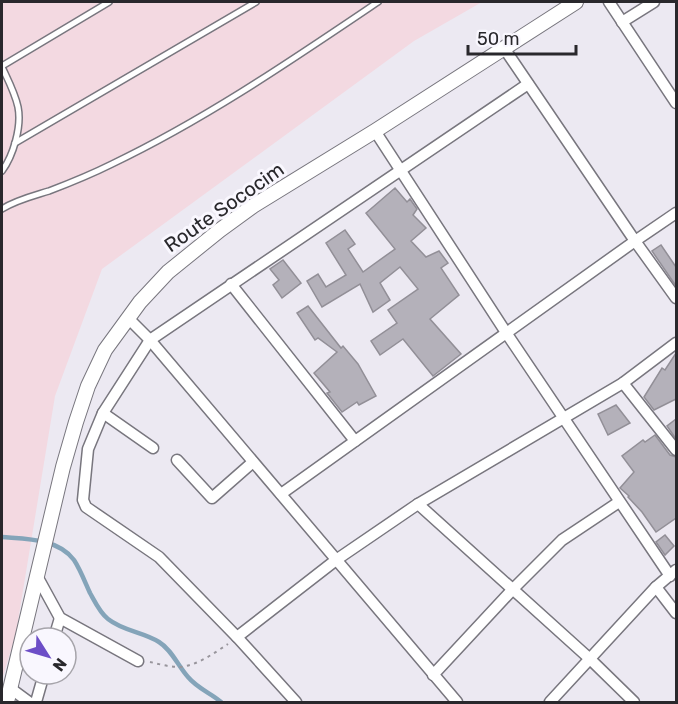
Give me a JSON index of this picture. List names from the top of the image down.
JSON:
{
  "streets": {
    "street": ["Route Sococim"]
  },
  "scale_bar": "50 m",
  "north": "bottom right"
}
